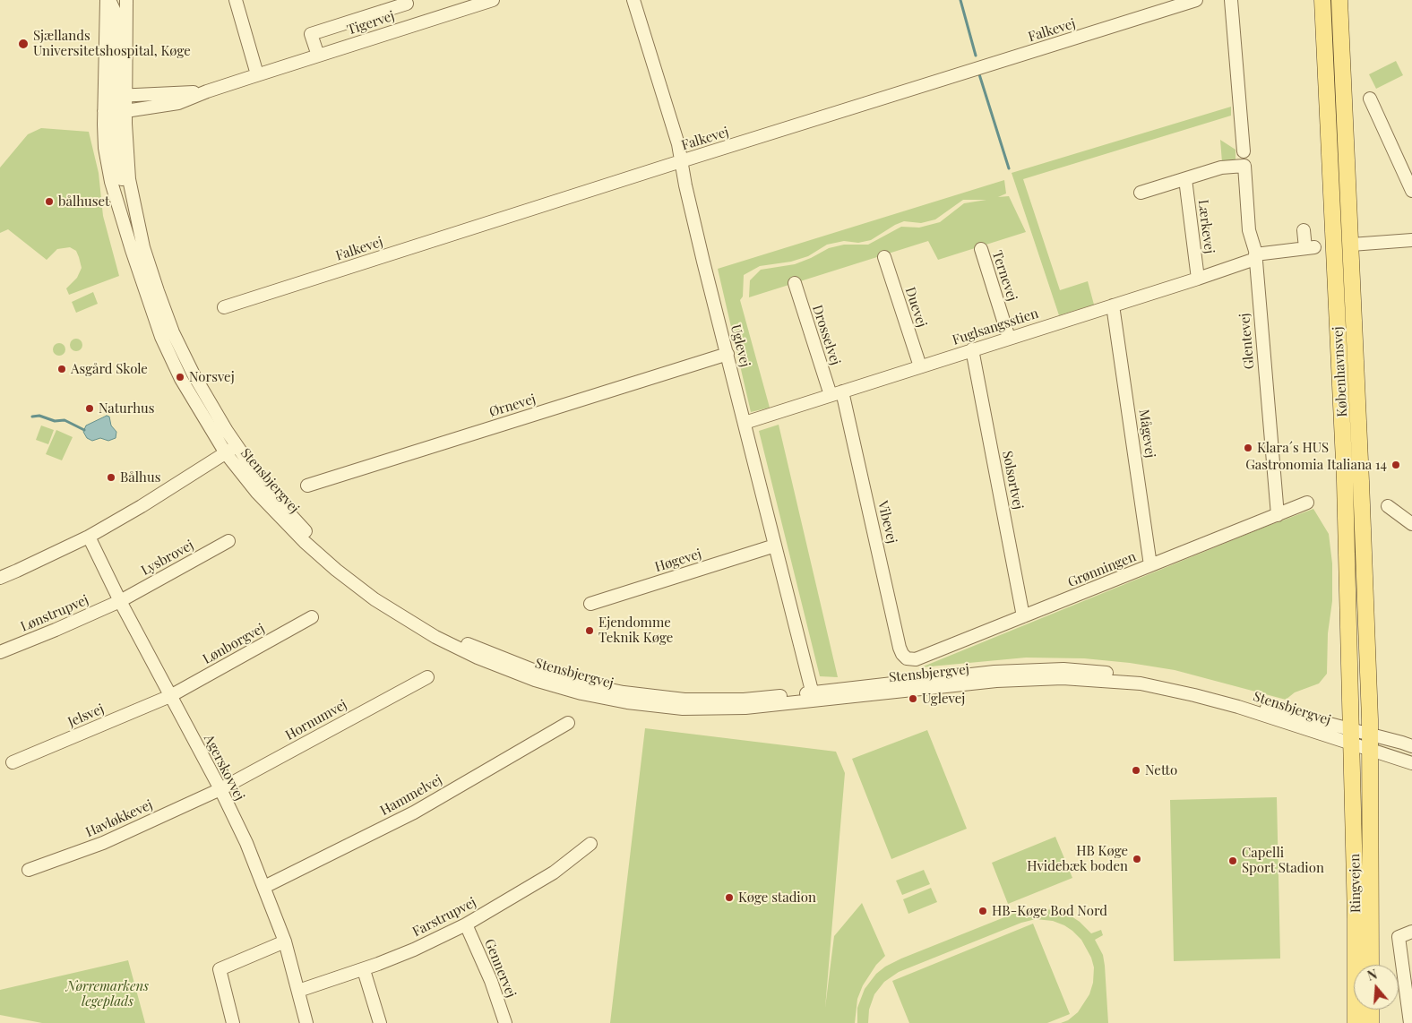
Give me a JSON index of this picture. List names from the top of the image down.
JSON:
{
  "streets": {
    "main road": ["Københavnsvej", "Ringvejen"],
    "street": [
      "Tigervej",
      "Falkevej",
      "Lærkevej",
      "Ternevej",
      "Duevej",
      "Fuglsangsstien",
      "Drosselvej",
      "Glentevej",
      "Uglevej",
      "Ørnevej",
      "Mågevej",
      "Solsortvej",
      "Stensbjergvej",
      "Vibevej",
      "Lysbrovej",
      "Høgevej",
      "Grønningen",
      "Lønstrupvej",
      "Lønborgvej",
      "Jelsvej",
      "Hornumvej",
      "Agerskovvej",
      "Hammelvej",
      "Havløkkevej",
      "Farstrupvej",
      "Gennervej"
    ]
  },
  "crossings": [
    ["Tigervej", "Stensbjergvej"],
    ["Falkevej", "Uglevej"],
    ["Lærkevej", "Fuglsangsstien"],
    ["Lærkevej", "Glentevej"],
    ["Ternevej", "Fuglsangsstien"],
    ["Duevej", "Fuglsangsstien"],
    ["Fuglsangsstien", "Drosselvej"],
    ["Fuglsangsstien", "Glentevej"],
    ["Fuglsangsstien", "Uglevej"],
    ["Fuglsangsstien", "Mågevej"],
    ["Fuglsangsstien", "Solsortvej"],
    ["Fuglsangsstien", "Vibevej"],
    ["Glentevej", "Grønningen"],
    ["Uglevej", "Ørnevej"],
    ["Uglevej", "Stensbjergvej"],
    ["Uglevej", "Høgevej"],
    ["Københavnsvej", "Stensbjergvej"],
    ["Københavnsvej", "Ringvejen"],
    ["Mågevej", "Grønningen"],
    ["Solsortvej", "Grønningen"],
    ["Stensbjergvej", "Ringvejen"],
    ["Vibevej", "Grønningen"],
    ["Lysbrovej", "Lønstrupvej"],
    ["Lysbrovej", "Agerskovvej"],
    ["Lønstrupvej", "Agerskovvej"],
    ["Lønborgvej", "Jelsvej"],
    ["Lønborgvej", "Agerskovvej"],
    ["Jelsvej", "Agerskovvej"],
    ["Hornumvej", "Agerskovvej"],
    ["Hornumvej", "Havløkkevej"],
    ["Agerskovvej", "Hammelvej"],
    ["Agerskovvej", "Havløkkevej"],
    ["Agerskovvej", "Farstrupvej"],
    ["Farstrupvej", "Gennervej"]
  ],
  "parks": ["Nørremarkens legeplads"],
  "places": [
    "Sjællands Universitetshospital, Køge",
    "bålhuset",
    "Asgård Skole",
    "Norsvej",
    "Naturhus",
    "Klara´s HUS",
    "Gastronomia Italiana 14",
    "Bålhus",
    "Ejendomme Teknik Køge",
    "Uglevej",
    "Netto",
    "HB Køge Hvidebæk boden",
    "Capelli Sport Stadion",
    "Køge stadion",
    "HB-Køge Bod Nord"
  ],
  "north": "top"
}
